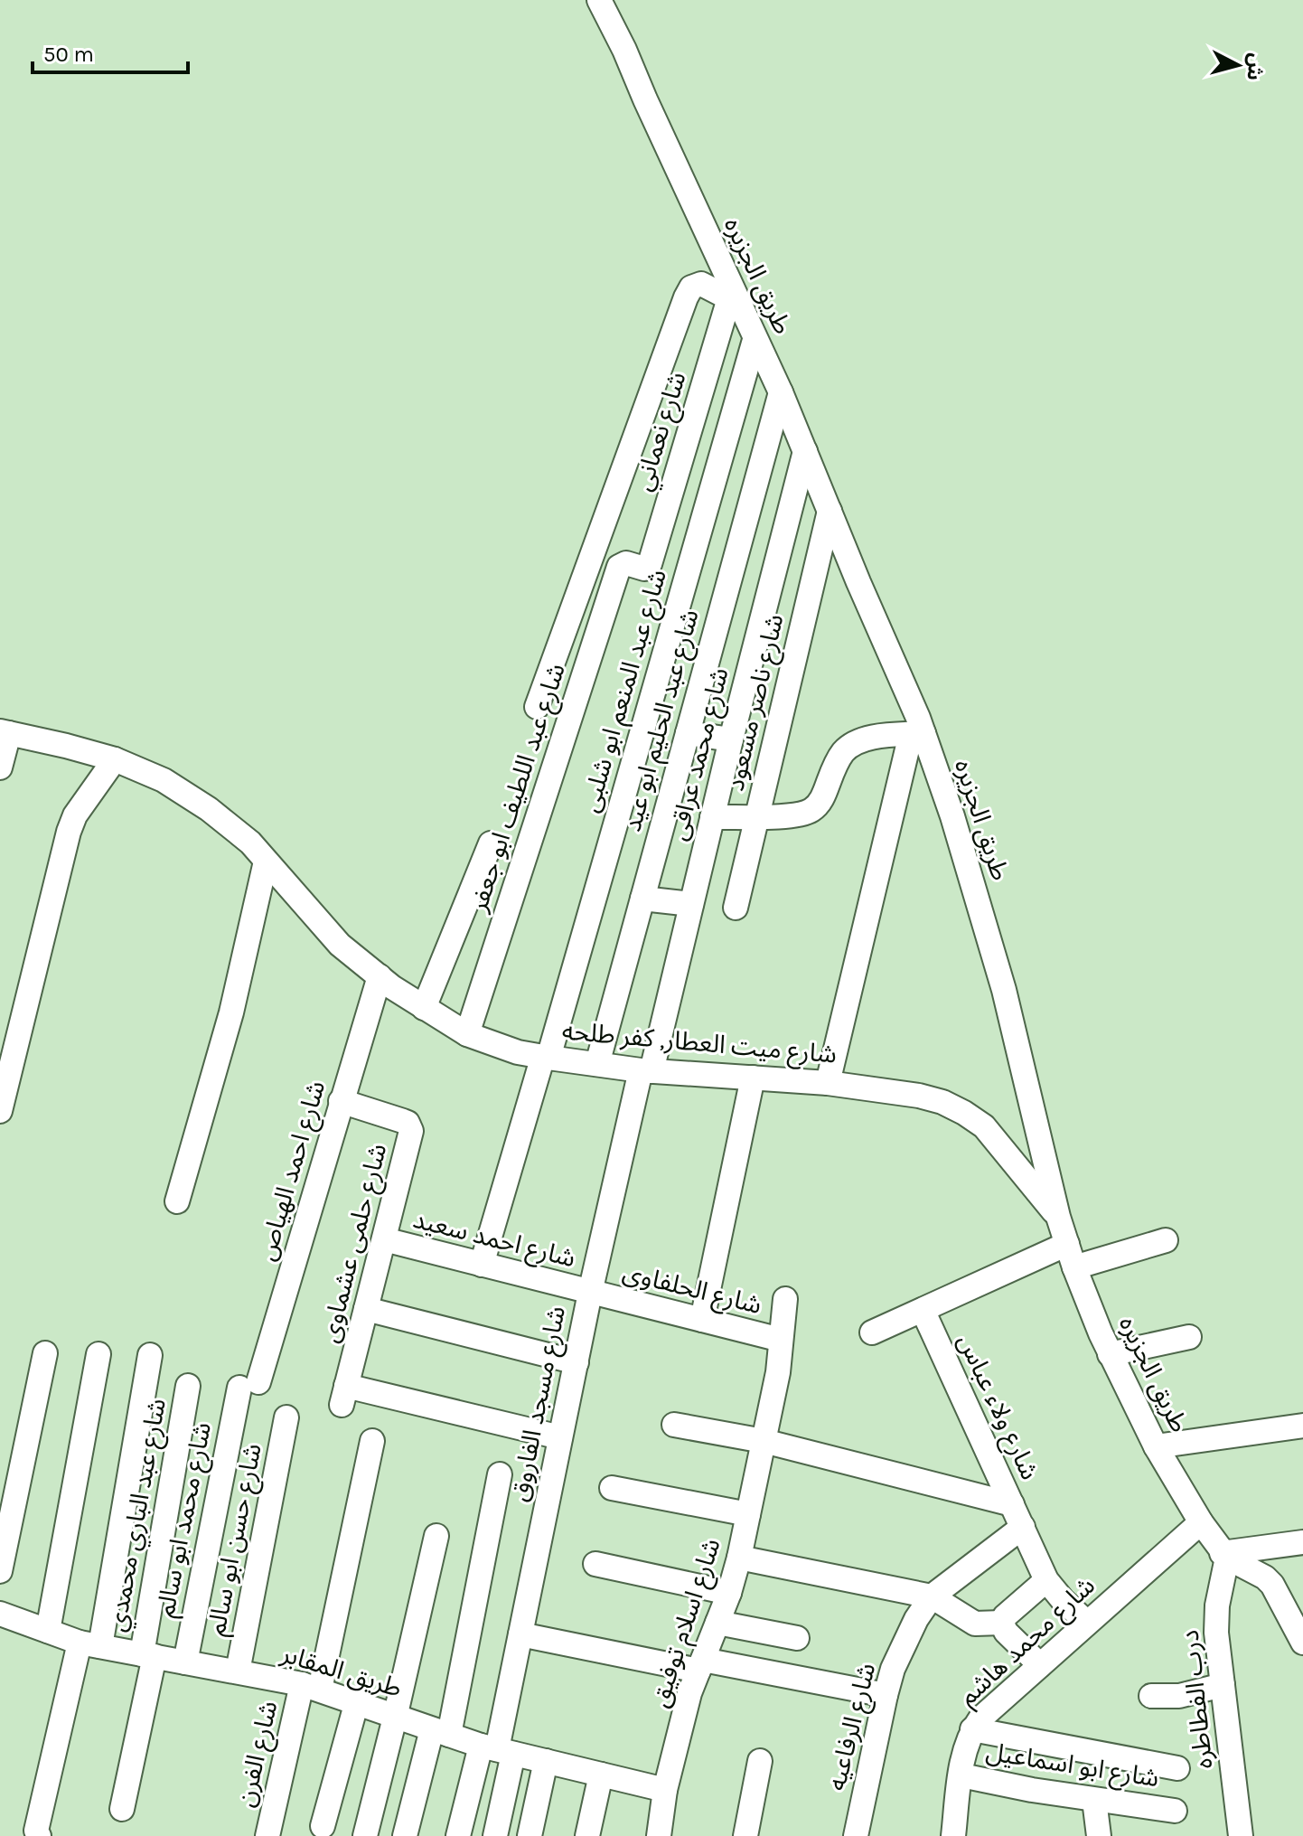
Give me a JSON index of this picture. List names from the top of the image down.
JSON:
{
  "streets": {
    "street": [
      "طريق الجزيره",
      "شارع نعماني",
      "شارع عبد المنعم ابو شلبى",
      "شارع ناصر مسعود",
      "شارع عبد الحليم ابو عيد",
      "شارع محمد عراقى",
      "شارع عبد اللطيف ابو جعفر",
      "شارع ميت العطار, كفر طلحه",
      "شارع احمد الهياص",
      "شارع احمد سعيد",
      "شارع حلمى عشماوى",
      "شارع الحلفاوى",
      "شارع مسجد الفاروق",
      "شارع ولاء عباس",
      "شارع عبد الباري محمدي",
      "شارع محمد ابو سالم",
      "شارع حسن ابو سالم",
      "شارع اسلام توفيق",
      "شارع محمد هاشم",
      "طريق المقابر",
      "درب الفطاطره",
      "شارع الرفاعيه",
      "شارع الفرن",
      "شارع ابو اسماعيل"
    ]
  },
  "crossings": [
    ["طريق الجزيره", "شارع نعماني"],
    ["طريق الجزيره", "شارع عبد المنعم ابو شلبى"],
    ["طريق الجزيره", "شارع ناصر مسعود"],
    ["طريق الجزيره", "شارع عبد الحليم ابو عيد"],
    ["طريق الجزيره", "شارع محمد عراقى"],
    ["طريق الجزيره", "شارع ميت العطار, كفر طلحه"],
    ["طريق الجزيره", "شارع محمد هاشم"],
    ["طريق الجزيره", "درب الفطاطره"],
    ["شارع نعماني", "شارع عبد اللطيف ابو جعفر"],
    ["شارع عبد المنعم ابو شلبى", "شارع ميت العطار, كفر طلحه"],
    ["شارع عبد المنعم ابو شلبى", "شارع احمد سعيد"],
    ["شارع عبد الحليم ابو عيد", "شارع ميت العطار, كفر طلحه"],
    ["شارع محمد عراقى", "شارع ميت العطار, كفر طلحه"],
    ["شارع محمد عراقى", "شارع مسجد الفاروق"],
    ["شارع عبد اللطيف ابو جعفر", "شارع ميت العطار, كفر طلحه"],
    ["شارع ميت العطار, كفر طلحه", "شارع احمد الهياص"],
    ["شارع ميت العطار, كفر طلحه", "شارع مسجد الفاروق"],
    ["شارع احمد الهياص", "شارع حلمى عشماوى"],
    ["شارع احمد الهياص", "شارع محمد ابو سالم"],
    ["شارع احمد سعيد", "شارع حلمى عشماوى"],
    ["شارع احمد سعيد", "شارع الحلفاوى"],
    ["شارع احمد سعيد", "شارع مسجد الفاروق"],
    ["شارع حلمى عشماوى", "شارع مسجد الفاروق"],
    ["شارع الحلفاوى", "شارع مسجد الفاروق"],
    ["شارع الحلفاوى", "شارع اسلام توفيق"],
    ["شارع مسجد الفاروق", "طريق المقابر"],
    ["شارع ولاء عباس", "شارع محمد هاشم"],
    ["شارع عبد الباري محمدي", "طريق المقابر"],
    ["شارع محمد ابو سالم", "طريق المقابر"],
    ["شارع حسن ابو سالم", "طريق المقابر"],
    ["شارع اسلام توفيق", "طريق المقابر"],
    ["شارع محمد هاشم", "شارع ابو اسماعيل"],
    ["طريق المقابر", "شارع الفرن"]
  ],
  "scale_bar": "50 m",
  "north": "right"
}
